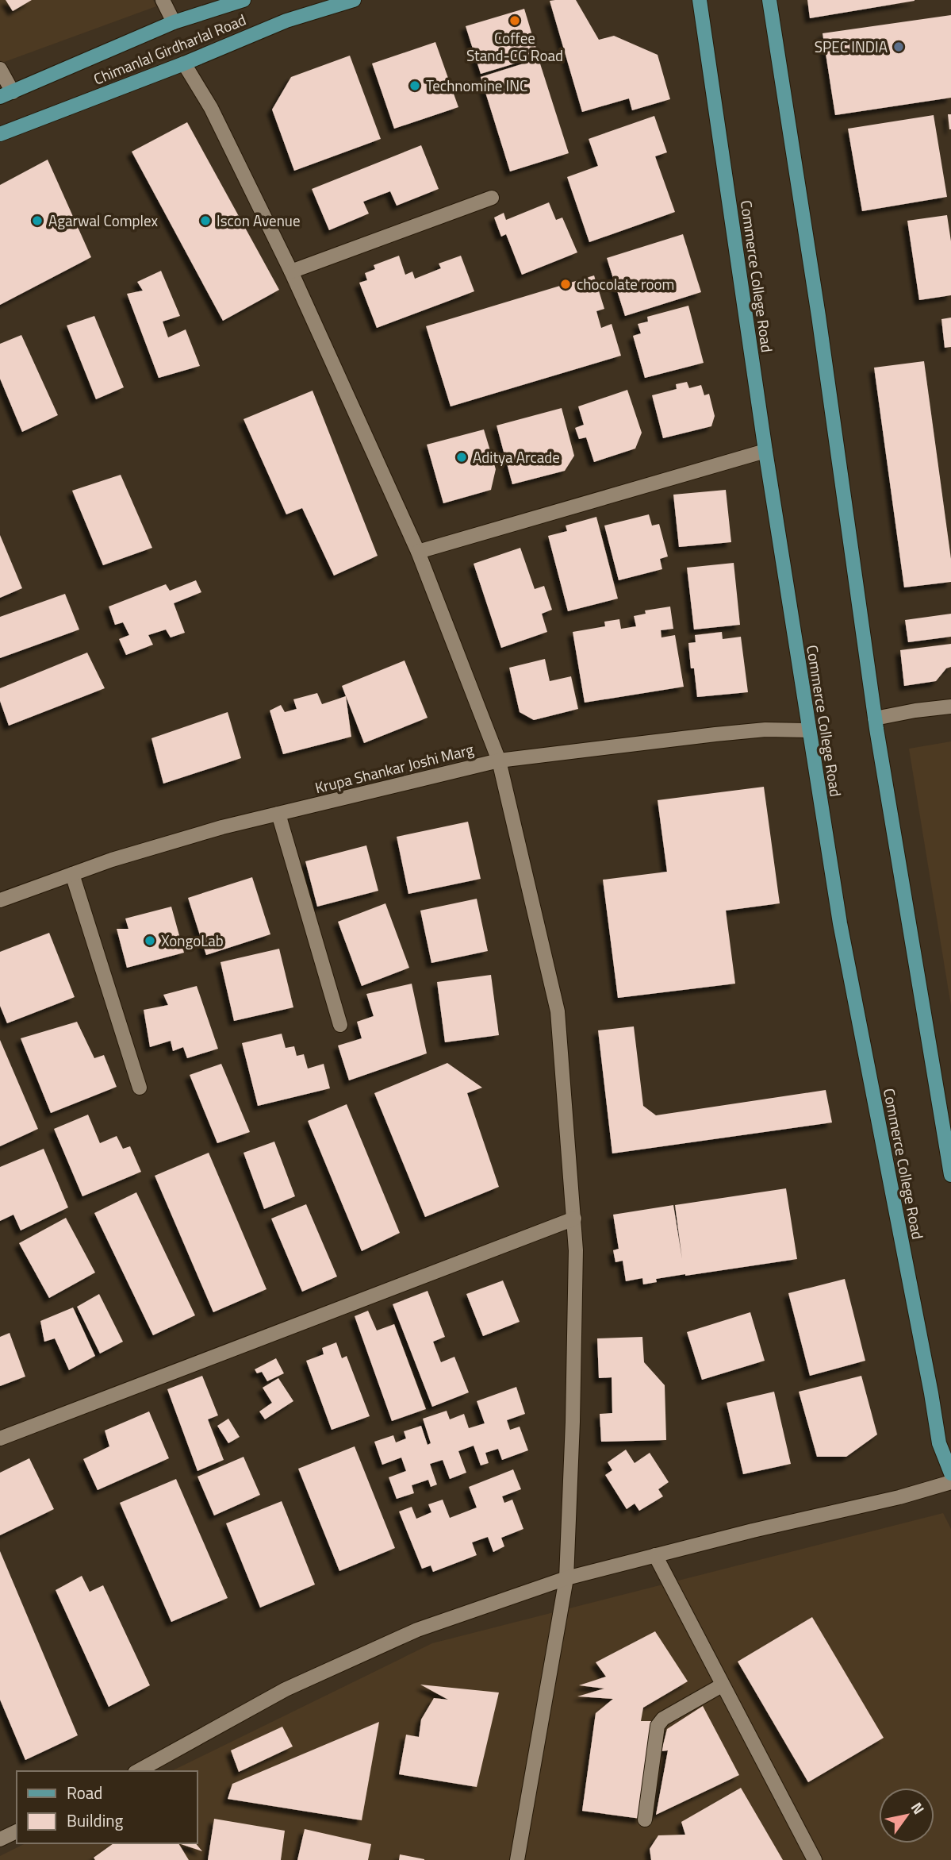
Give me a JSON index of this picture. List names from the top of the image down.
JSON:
{
  "streets": {
    "main road": ["Chimanlal Girdharlal Road", "Commerce College Road"],
    "street": ["Krupa Shankar Joshi Marg"]
  },
  "crossings": [
    ["Commerce College Road", "Krupa Shankar Joshi Marg"]
  ],
  "places": [
    "Coffee Stand-CG Road",
    "SPEC INDIA",
    "Technomine INC",
    "Agarwal Complex",
    "Iscon Avenue",
    "chocolate room",
    "Aditya Arcade",
    "XongoLab"
  ],
  "legend": ["Road", "Building"],
  "north": "top right"
}
